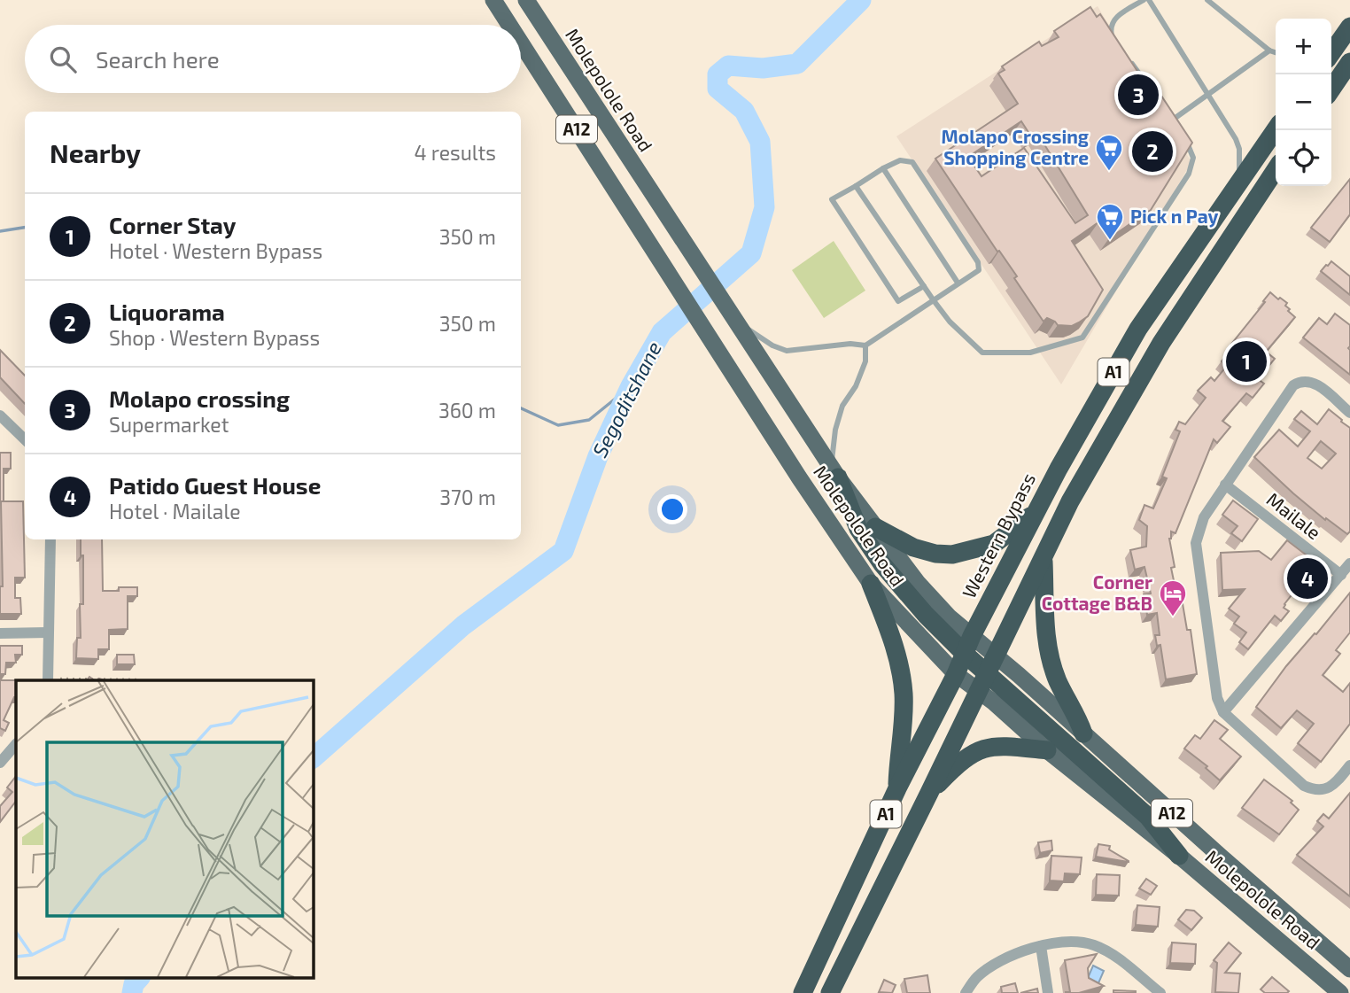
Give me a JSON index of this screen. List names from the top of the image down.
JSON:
{
  "streets": {
    "highway": ["A1", "Western Bypass"],
    "main road": ["Molepolole Road", "A12"],
    "street": ["Mailale"]
  },
  "crossings": [
    ["Molepolole Road", "A1"],
    ["Molepolole Road", "Western Bypass"]
  ],
  "water": ["Segoditshane"],
  "places": {
    "supermarket": ["Molapo Crossing Shopping Centre", "Pick n Pay"],
    "hotel": ["Corner Cottage B&B"]
  },
  "page": {
    "map_buttons": ["+", "−"],
    "search": "Search here",
    "pins": [
      "3",
      "2",
      "1",
      "4"
    ],
    "heading": ["Nearby", "4 results"],
    "list": [
      {
        "mark": "1",
        "name": "Corner Stay",
        "note": "Hotel · Western Bypass",
        "value": "350 m"
      },
      {
        "mark": "2",
        "name": "Liquorama",
        "note": "Shop · Western Bypass",
        "value": "350 m"
      },
      {
        "mark": "3",
        "name": "Molapo crossing",
        "note": "Supermarket",
        "value": "360 m"
      },
      {
        "mark": "4",
        "name": "Patido Guest House",
        "note": "Hotel · Mailale",
        "value": "370 m"
      }
    ]
  }
}
